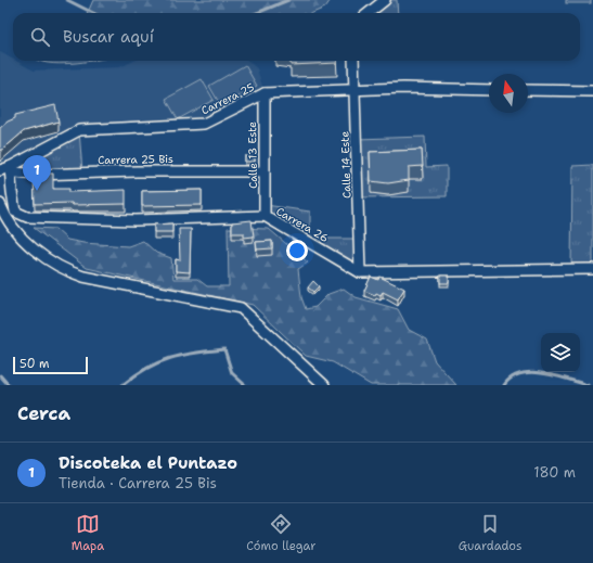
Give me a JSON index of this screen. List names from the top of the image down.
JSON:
{
  "streets": {
    "street": [
      "Carrera 25",
      "Calle 13 Este",
      "Carrera 25 Bis",
      "Calle 14 Este",
      "Carrera 26"
    ]
  },
  "crossings": [
    ["Carrera 25", "Calle 13 Este"],
    ["Carrera 25", "Carrera 25 Bis"],
    ["Carrera 25", "Calle 14 Este"],
    ["Carrera 25", "Carrera 26"],
    ["Calle 13 Este", "Carrera 25 Bis"],
    ["Calle 13 Este", "Carrera 26"],
    ["Carrera 25 Bis", "Carrera 26"],
    ["Calle 14 Este", "Carrera 26"]
  ],
  "scale_bar": "50 m",
  "north": "top",
  "page": {
    "search": "Buscar aquí",
    "pins": "1",
    "scale": "50 m",
    "heading": "Cerca",
    "list": [
      {
        "mark": "1",
        "name": "Discoteka el Puntazo",
        "note": "Tienda · Carrera 25 Bis",
        "value": "180 m"
      }
    ],
    "nav": ["Mapa", "Cómo llegar", "Guardados"]
  }
}
